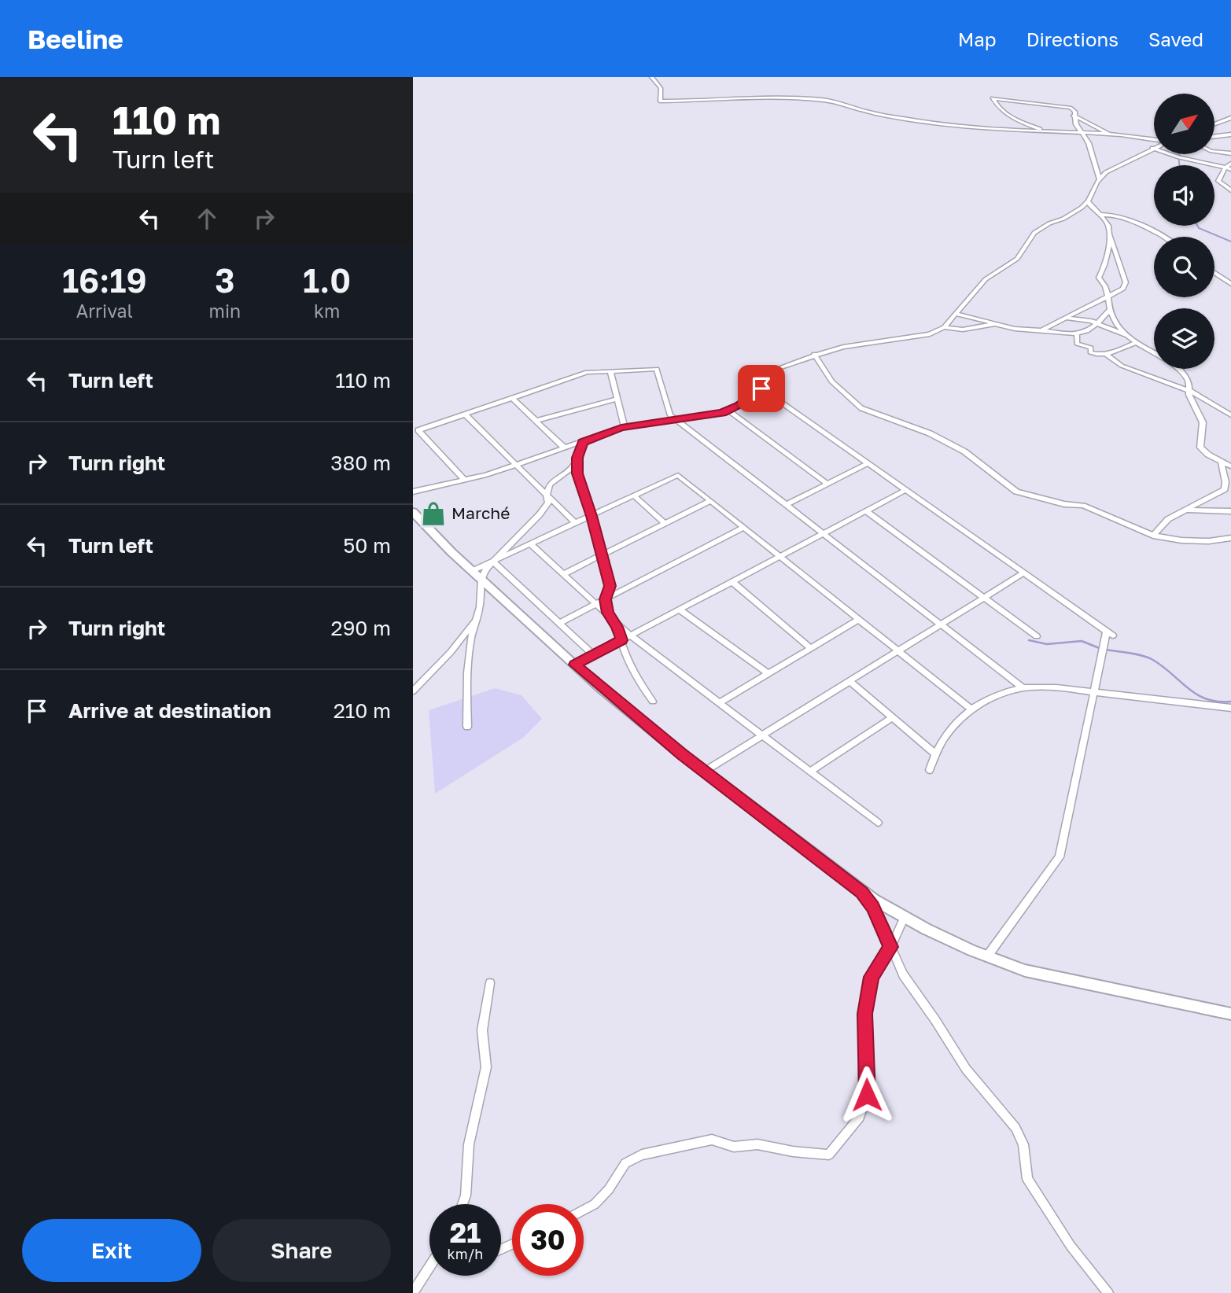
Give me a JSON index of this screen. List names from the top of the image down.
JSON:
{
  "places": {
    "shop": ["Marché"]
  },
  "north": "top right",
  "page": {
    "header": "Beeline",
    "nav": ["Map", "Directions", "Saved"],
    "turn": ["110 m", "Turn left"],
    "eta": [
      "16:19",
      "Arrival",
      "3",
      "min",
      "1.0",
      "km"
    ],
    "list": [
      {
        "name": "Turn left",
        "value": "110 m"
      },
      {
        "name": "Turn right",
        "value": "380 m"
      },
      {
        "name": "Turn left",
        "value": "50 m"
      },
      {
        "name": "Turn right",
        "value": "290 m"
      },
      {
        "name": "Arrive at destination",
        "value": "210 m"
      }
    ],
    "speed": "21 km/h",
    "limit": "30",
    "buttons": ["Exit", "Share"]
  }
}
